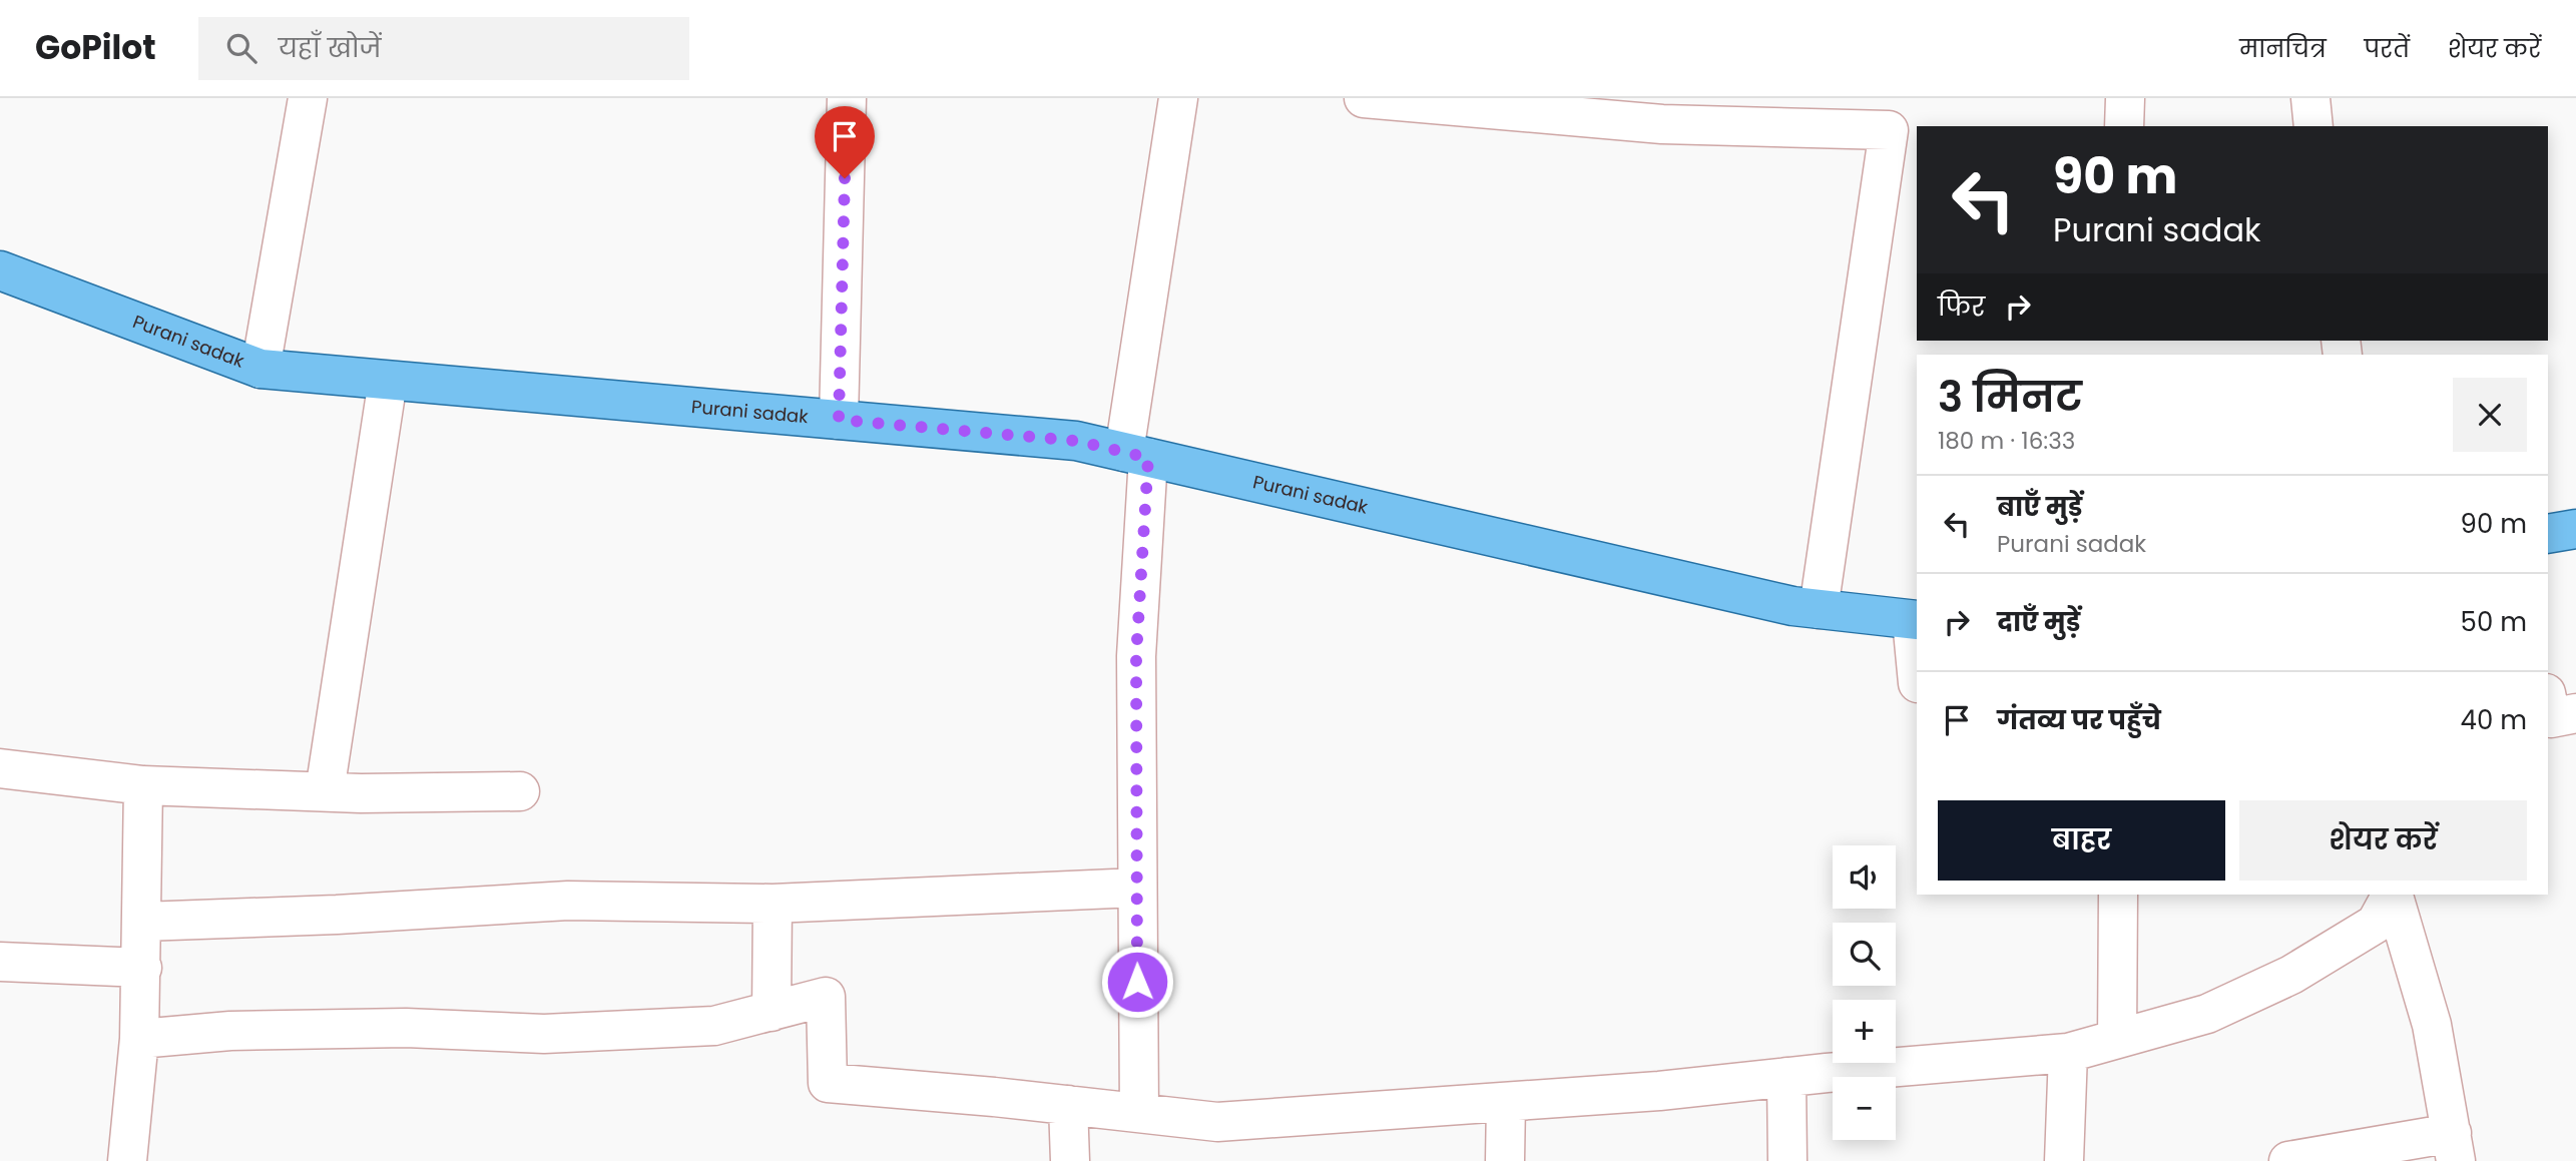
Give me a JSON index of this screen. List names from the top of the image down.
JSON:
{
  "streets": {
    "main road": ["Purani sadak"]
  },
  "page": {
    "header": "GoPilot",
    "search": "यहाँ खोजें",
    "nav": ["मानचित्र", "परतें", "शेयर करें"],
    "turn": ["90 m", "Purani sadak"],
    "then": "फिर",
    "heading": ["3 मिनट", "180 m · 16:33"],
    "list": [
      {
        "name": "बाएँ मुड़ें",
        "note": "Purani sadak",
        "value": "90 m"
      },
      {
        "name": "दाएँ मुड़ें",
        "value": "50 m"
      },
      {
        "name": "गंतव्य पर पहुँचे",
        "value": "40 m"
      }
    ],
    "buttons": ["बाहर", "शेयर करें"],
    "map_buttons": ["+", "−"]
  }
}
